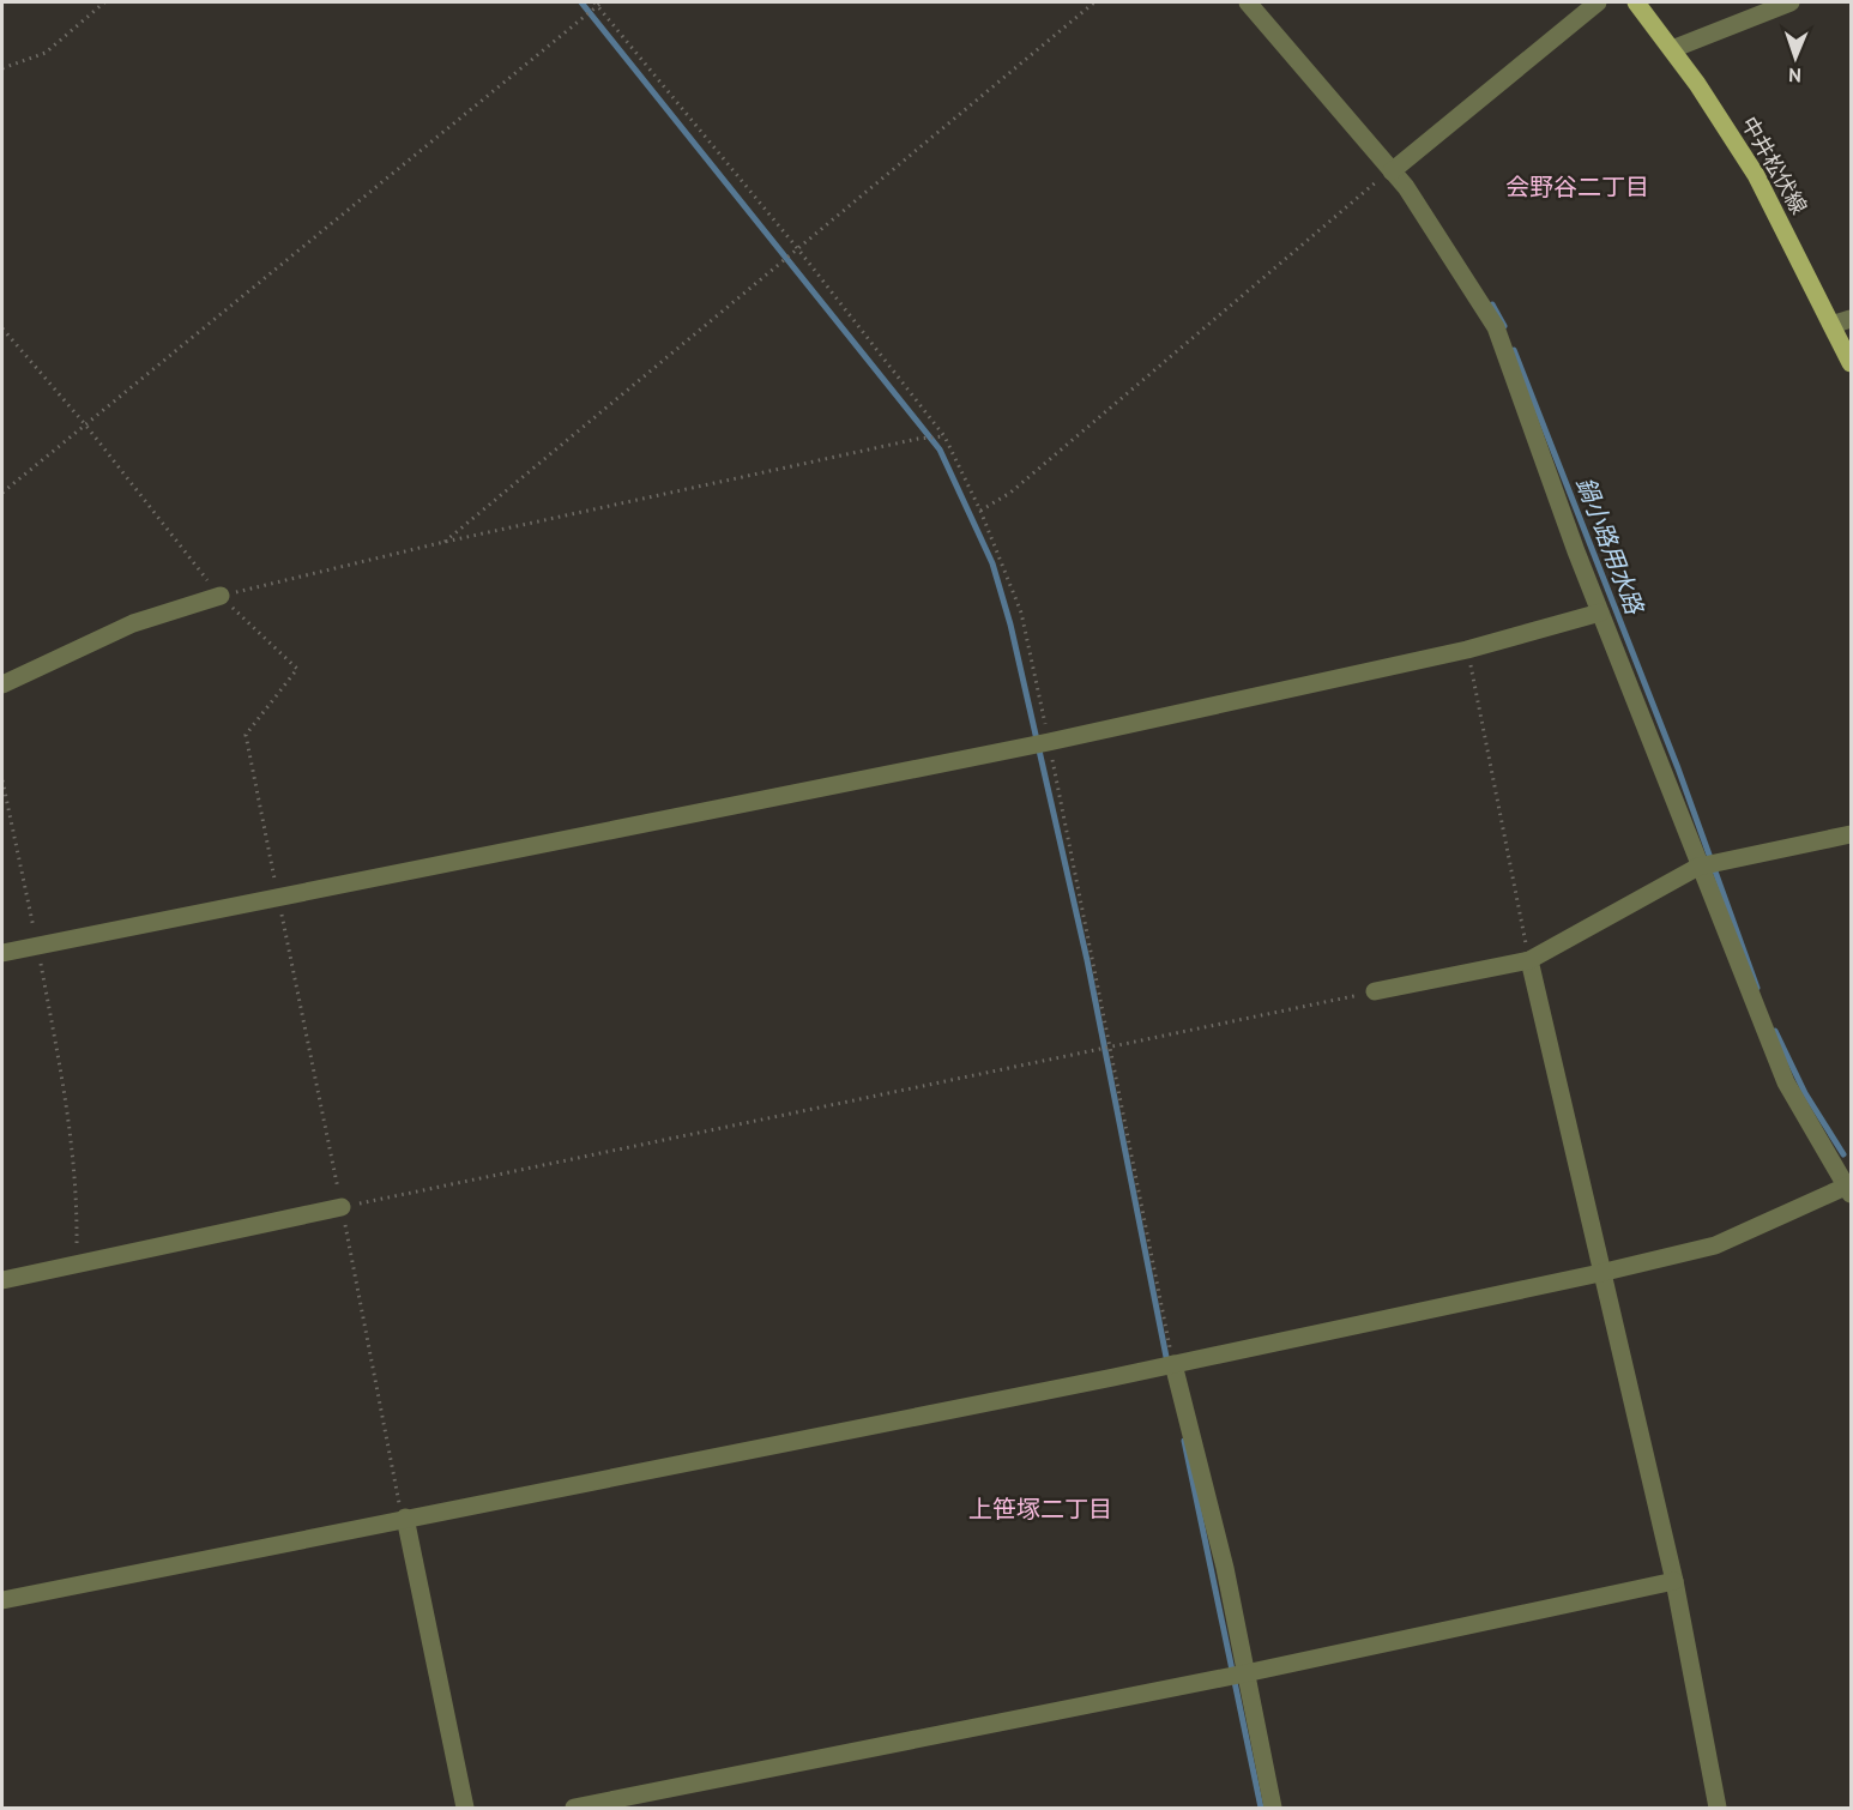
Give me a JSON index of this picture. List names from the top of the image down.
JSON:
{
  "streets": {
    "main road": ["中井松伏線"]
  },
  "districts": ["会野谷二丁目", "上笹塚二丁目"],
  "water": ["鍋小路用水路"],
  "north": "bottom"
}
